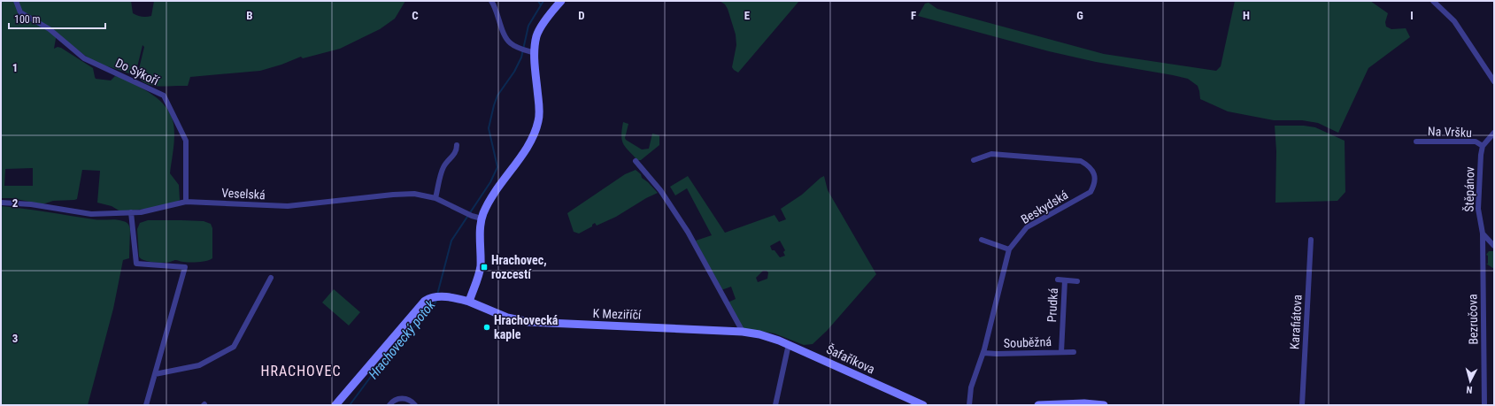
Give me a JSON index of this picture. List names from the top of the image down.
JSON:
{
  "streets": {
    "street": [
      "Do Sýkoří",
      "Na Vršku",
      "Štěpánov",
      "Veselská",
      "Beskydská",
      "Prudká",
      "K Meziříčí",
      "Bezručova",
      "Karafiátova",
      "Souběžná",
      "Šafaříkova"
    ]
  },
  "crossings": [
    ["Do Sýkoří", "Veselská"],
    ["Na Vršku", "Štěpánov"],
    ["Štěpánov", "Bezručova"],
    ["Beskydská", "Souběžná"],
    ["Prudká", "Souběžná"],
    ["K Meziříčí", "Šafaříkova"]
  ],
  "districts": ["HRACHOVEC"],
  "water": ["Hrachovecký potok"],
  "places": {
    "transit": ["Hrachovec, rozcestí"],
    "other": ["Hrachovecká kaple"]
  },
  "scale_bar": "100 m",
  "north": "bottom",
  "grid": {
    "columns": [
      "B",
      "C",
      "D",
      "E",
      "F",
      "G",
      "H",
      "I"
    ],
    "rows": ["1", "2", "3"]
  }
}
